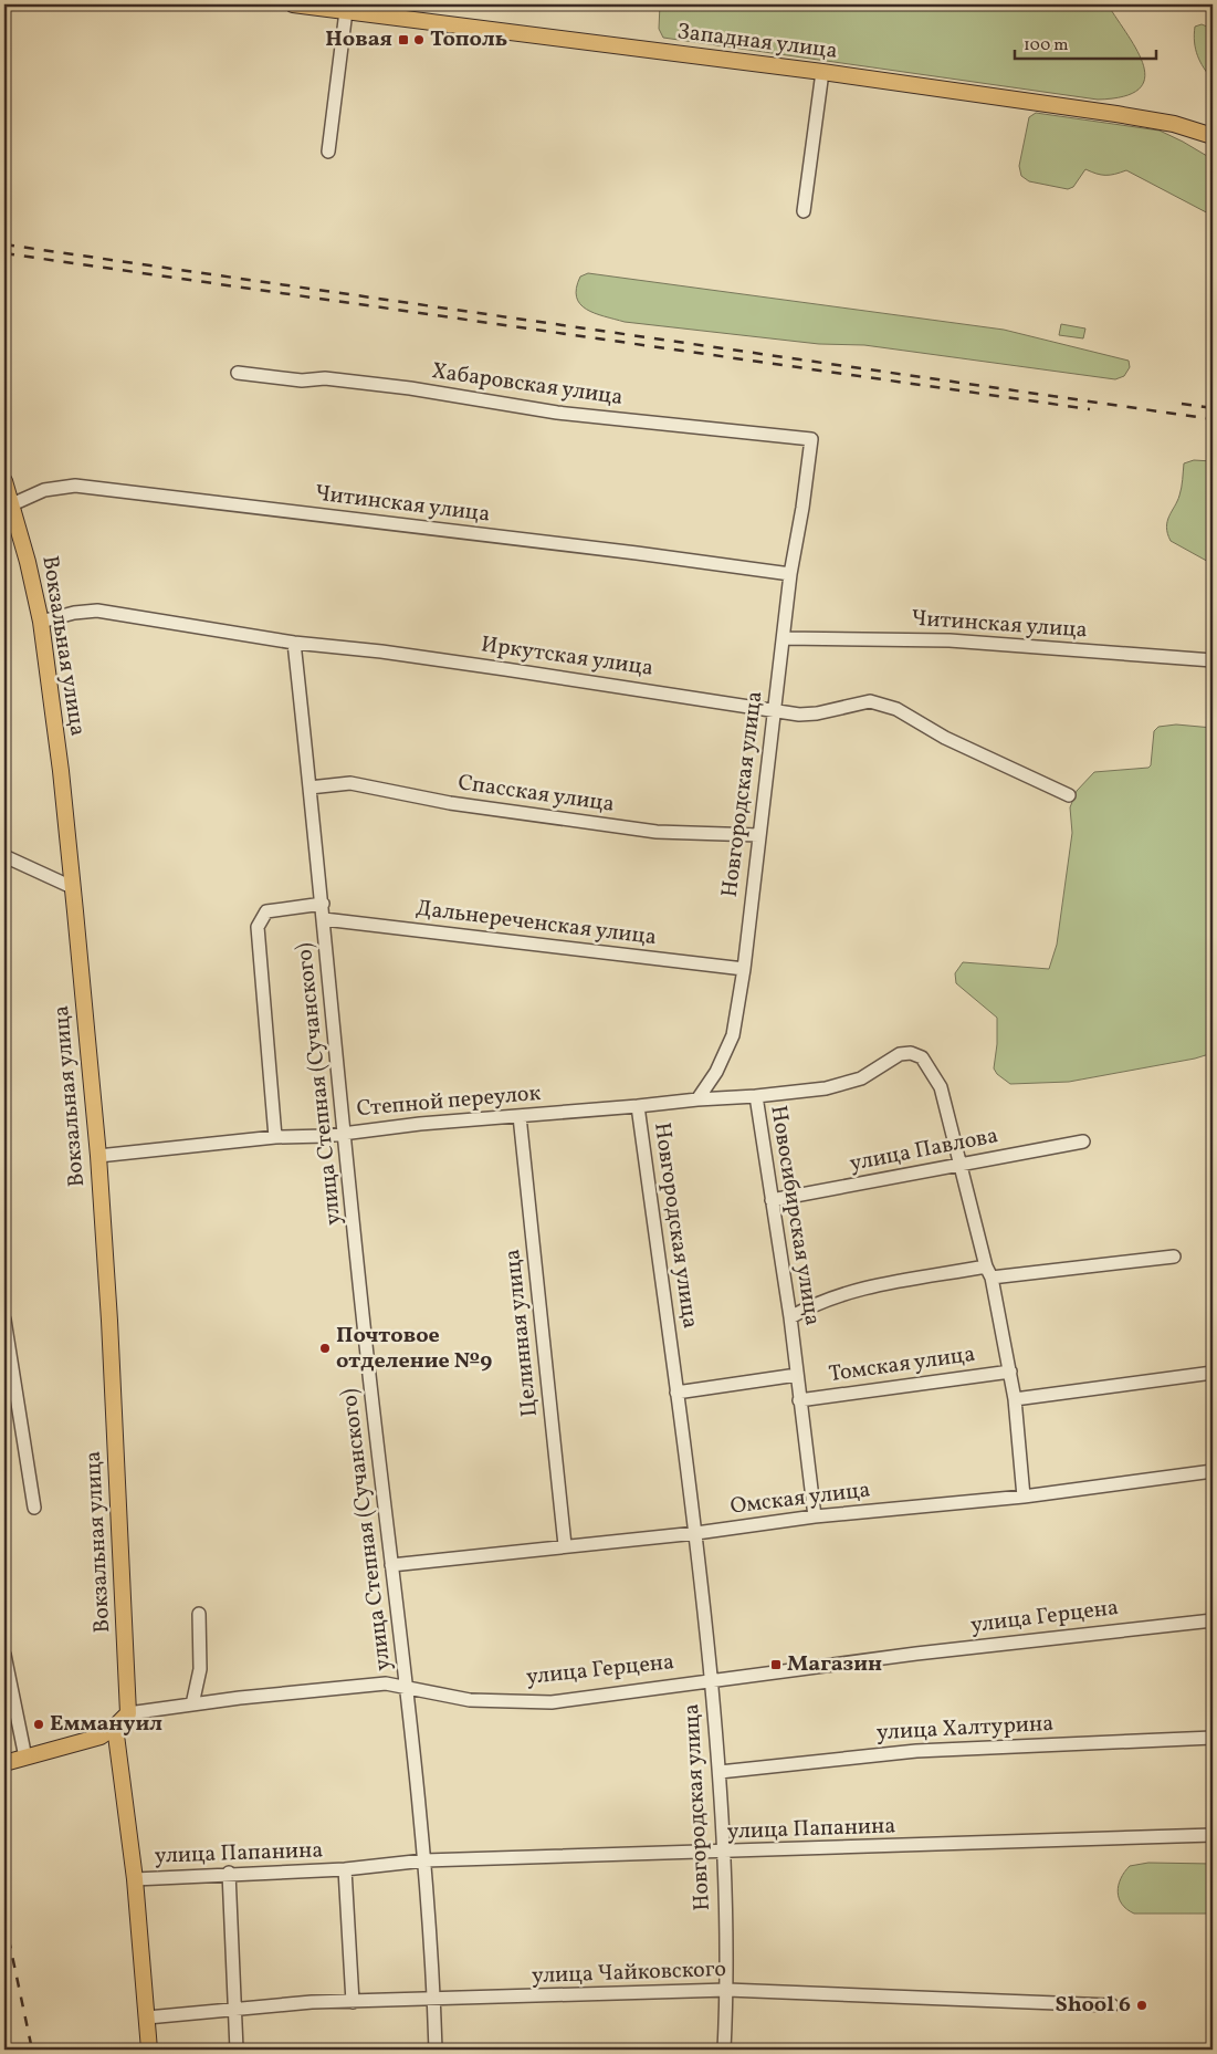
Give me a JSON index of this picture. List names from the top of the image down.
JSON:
{
  "streets": {
    "main road": ["Западная улица", "Вокзальная улица"],
    "street": [
      "Хабаровская улица",
      "Читинская улица",
      "Иркутская улица",
      "Спасская улица",
      "Новгородская улица",
      "Дальнереченская улица",
      "улица Степная (Сучанского)",
      "Степной переулок",
      "улица Павлова",
      "Новосибирская улица",
      "Целинная улица",
      "Томская улица",
      "Омская улица",
      "улица Герцена",
      "улица Халтурина",
      "улица Папанина",
      "улица Чайковского"
    ]
  },
  "crossings": [
    ["Хабаровская улица", "Новгородская улица"],
    ["Читинская улица", "Вокзальная улица"],
    ["Читинская улица", "Новгородская улица"],
    ["Вокзальная улица", "Иркутская улица"],
    ["Вокзальная улица", "Степной переулок"],
    ["Вокзальная улица", "улица Герцена"],
    ["Иркутская улица", "Новгородская улица"],
    ["Иркутская улица", "улица Степная (Сучанского)"],
    ["Спасская улица", "Новгородская улица"],
    ["Спасская улица", "улица Степная (Сучанского)"],
    ["Новгородская улица", "Дальнереченская улица"],
    ["Новгородская улица", "Степной переулок"],
    ["Новгородская улица", "Томская улица"],
    ["Новгородская улица", "Омская улица"],
    ["Новгородская улица", "улица Герцена"],
    ["Новгородская улица", "улица Халтурина"],
    ["Новгородская улица", "улица Папанина"],
    ["Новгородская улица", "улица Чайковского"],
    ["Дальнереченская улица", "улица Степная (Сучанского)"],
    ["улица Степная (Сучанского)", "Степной переулок"],
    ["улица Степная (Сучанского)", "Омская улица"],
    ["улица Степная (Сучанского)", "улица Герцена"],
    ["улица Степная (Сучанского)", "улица Папанина"],
    ["улица Степная (Сучанского)", "улица Чайковского"],
    ["Степной переулок", "Целинная улица"],
    ["улица Павлова", "Новосибирская улица"],
    ["Новосибирская улица", "Томская улица"],
    ["Новосибирская улица", "Омская улица"],
    ["Целинная улица", "Омская улица"],
    ["улица Папанина", "улица Чайковского"]
  ],
  "places": {
    "transit": ["Новая", "Магазин"],
    "other": [
      "Тополь",
      "Почтовое отделение №9",
      "Еммануил",
      "Shool 6"
    ]
  },
  "scale_bar": "100 m"
}
